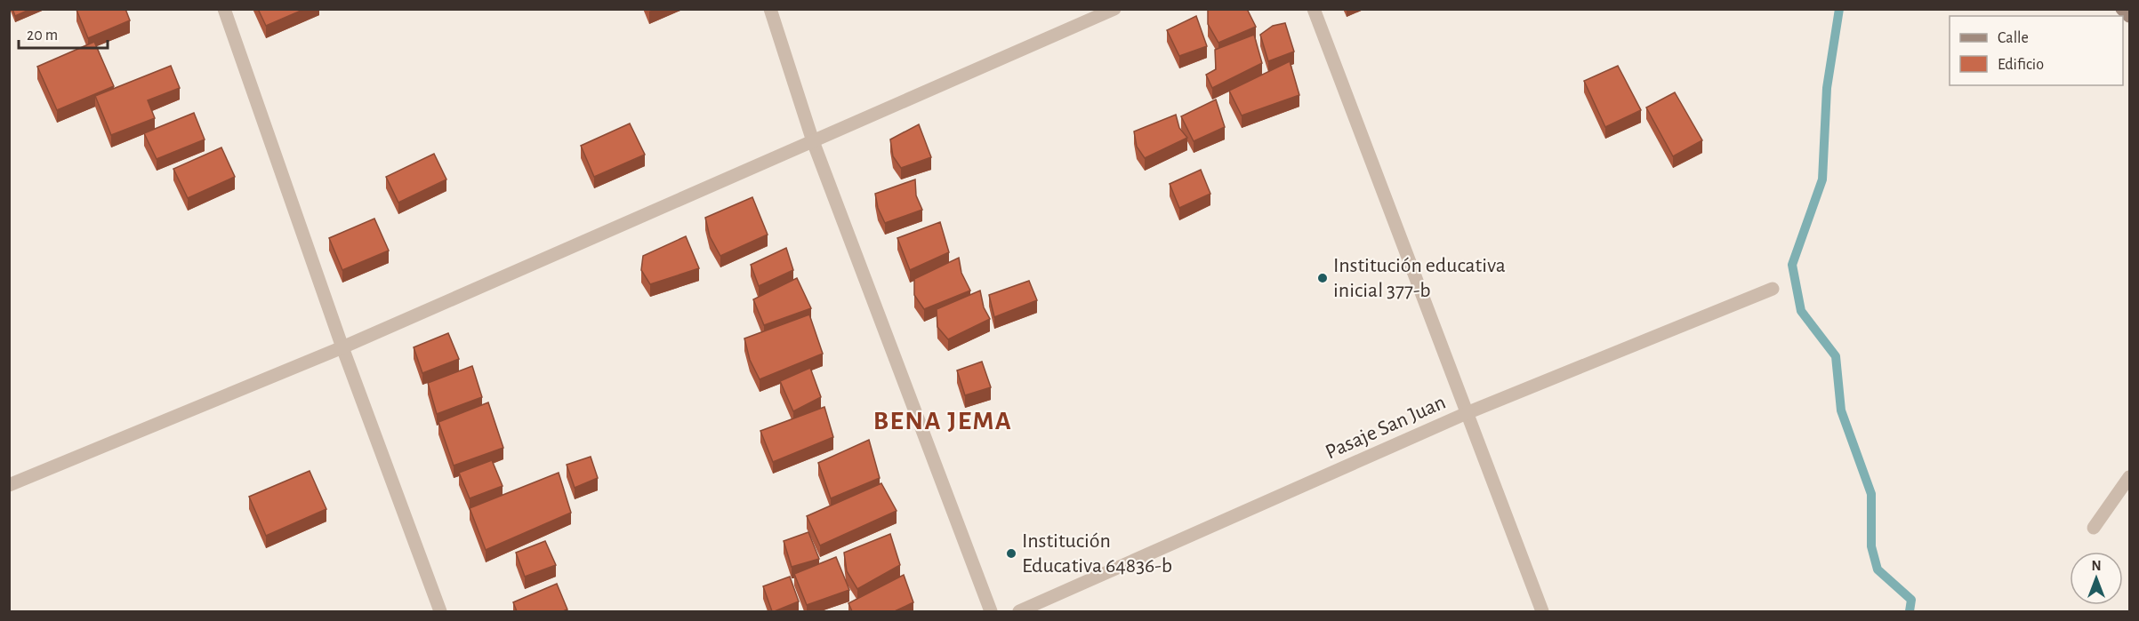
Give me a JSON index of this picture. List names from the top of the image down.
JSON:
{
  "streets": {
    "street": ["Pasaje San Juan"]
  },
  "districts": ["BENA JEMA"],
  "places": ["Institución educativa inicial 377-b", "Institución Educativa 64836-b"],
  "legend": ["Calle", "Edificio"],
  "scale_bar": "20 m",
  "north": "top"
}
